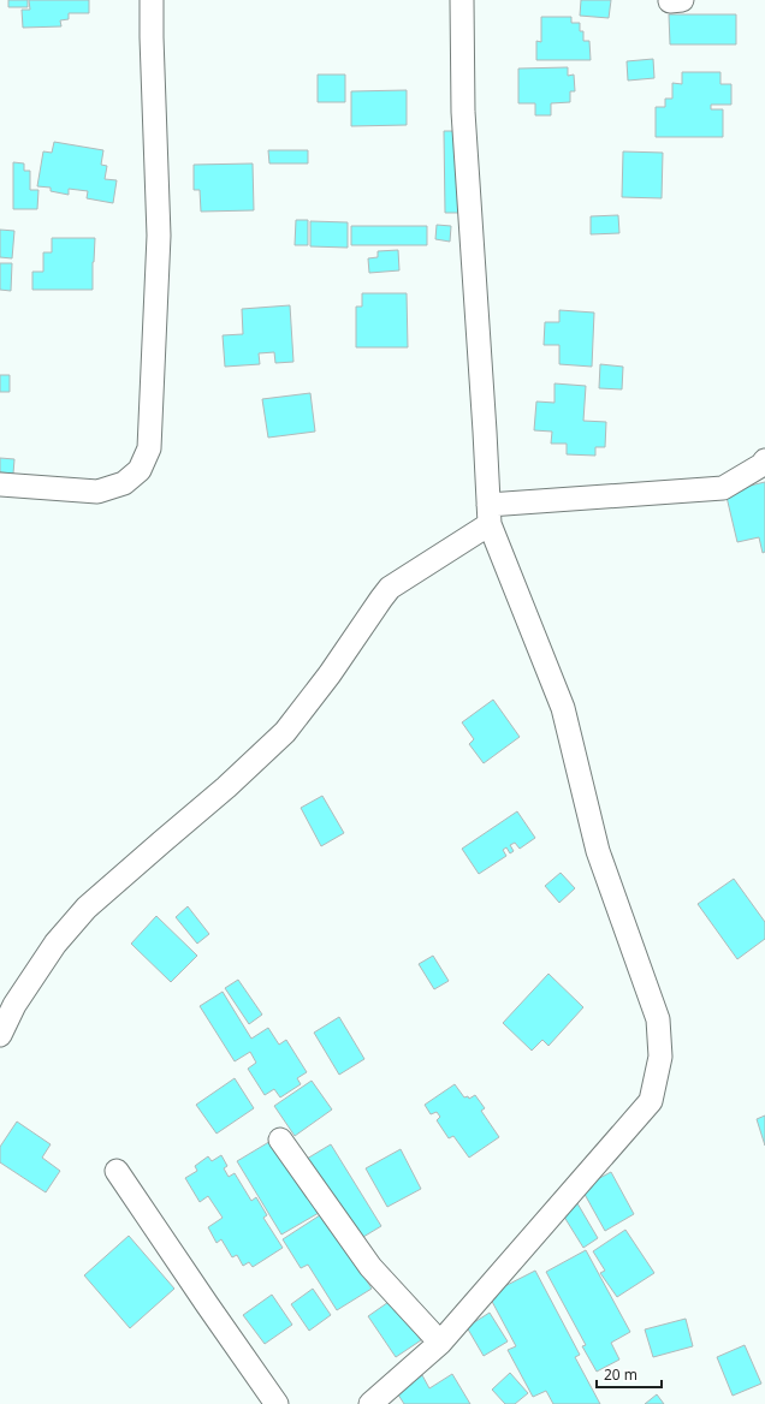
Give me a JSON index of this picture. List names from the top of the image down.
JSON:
{
  "scale_bar": "20 m"
}
